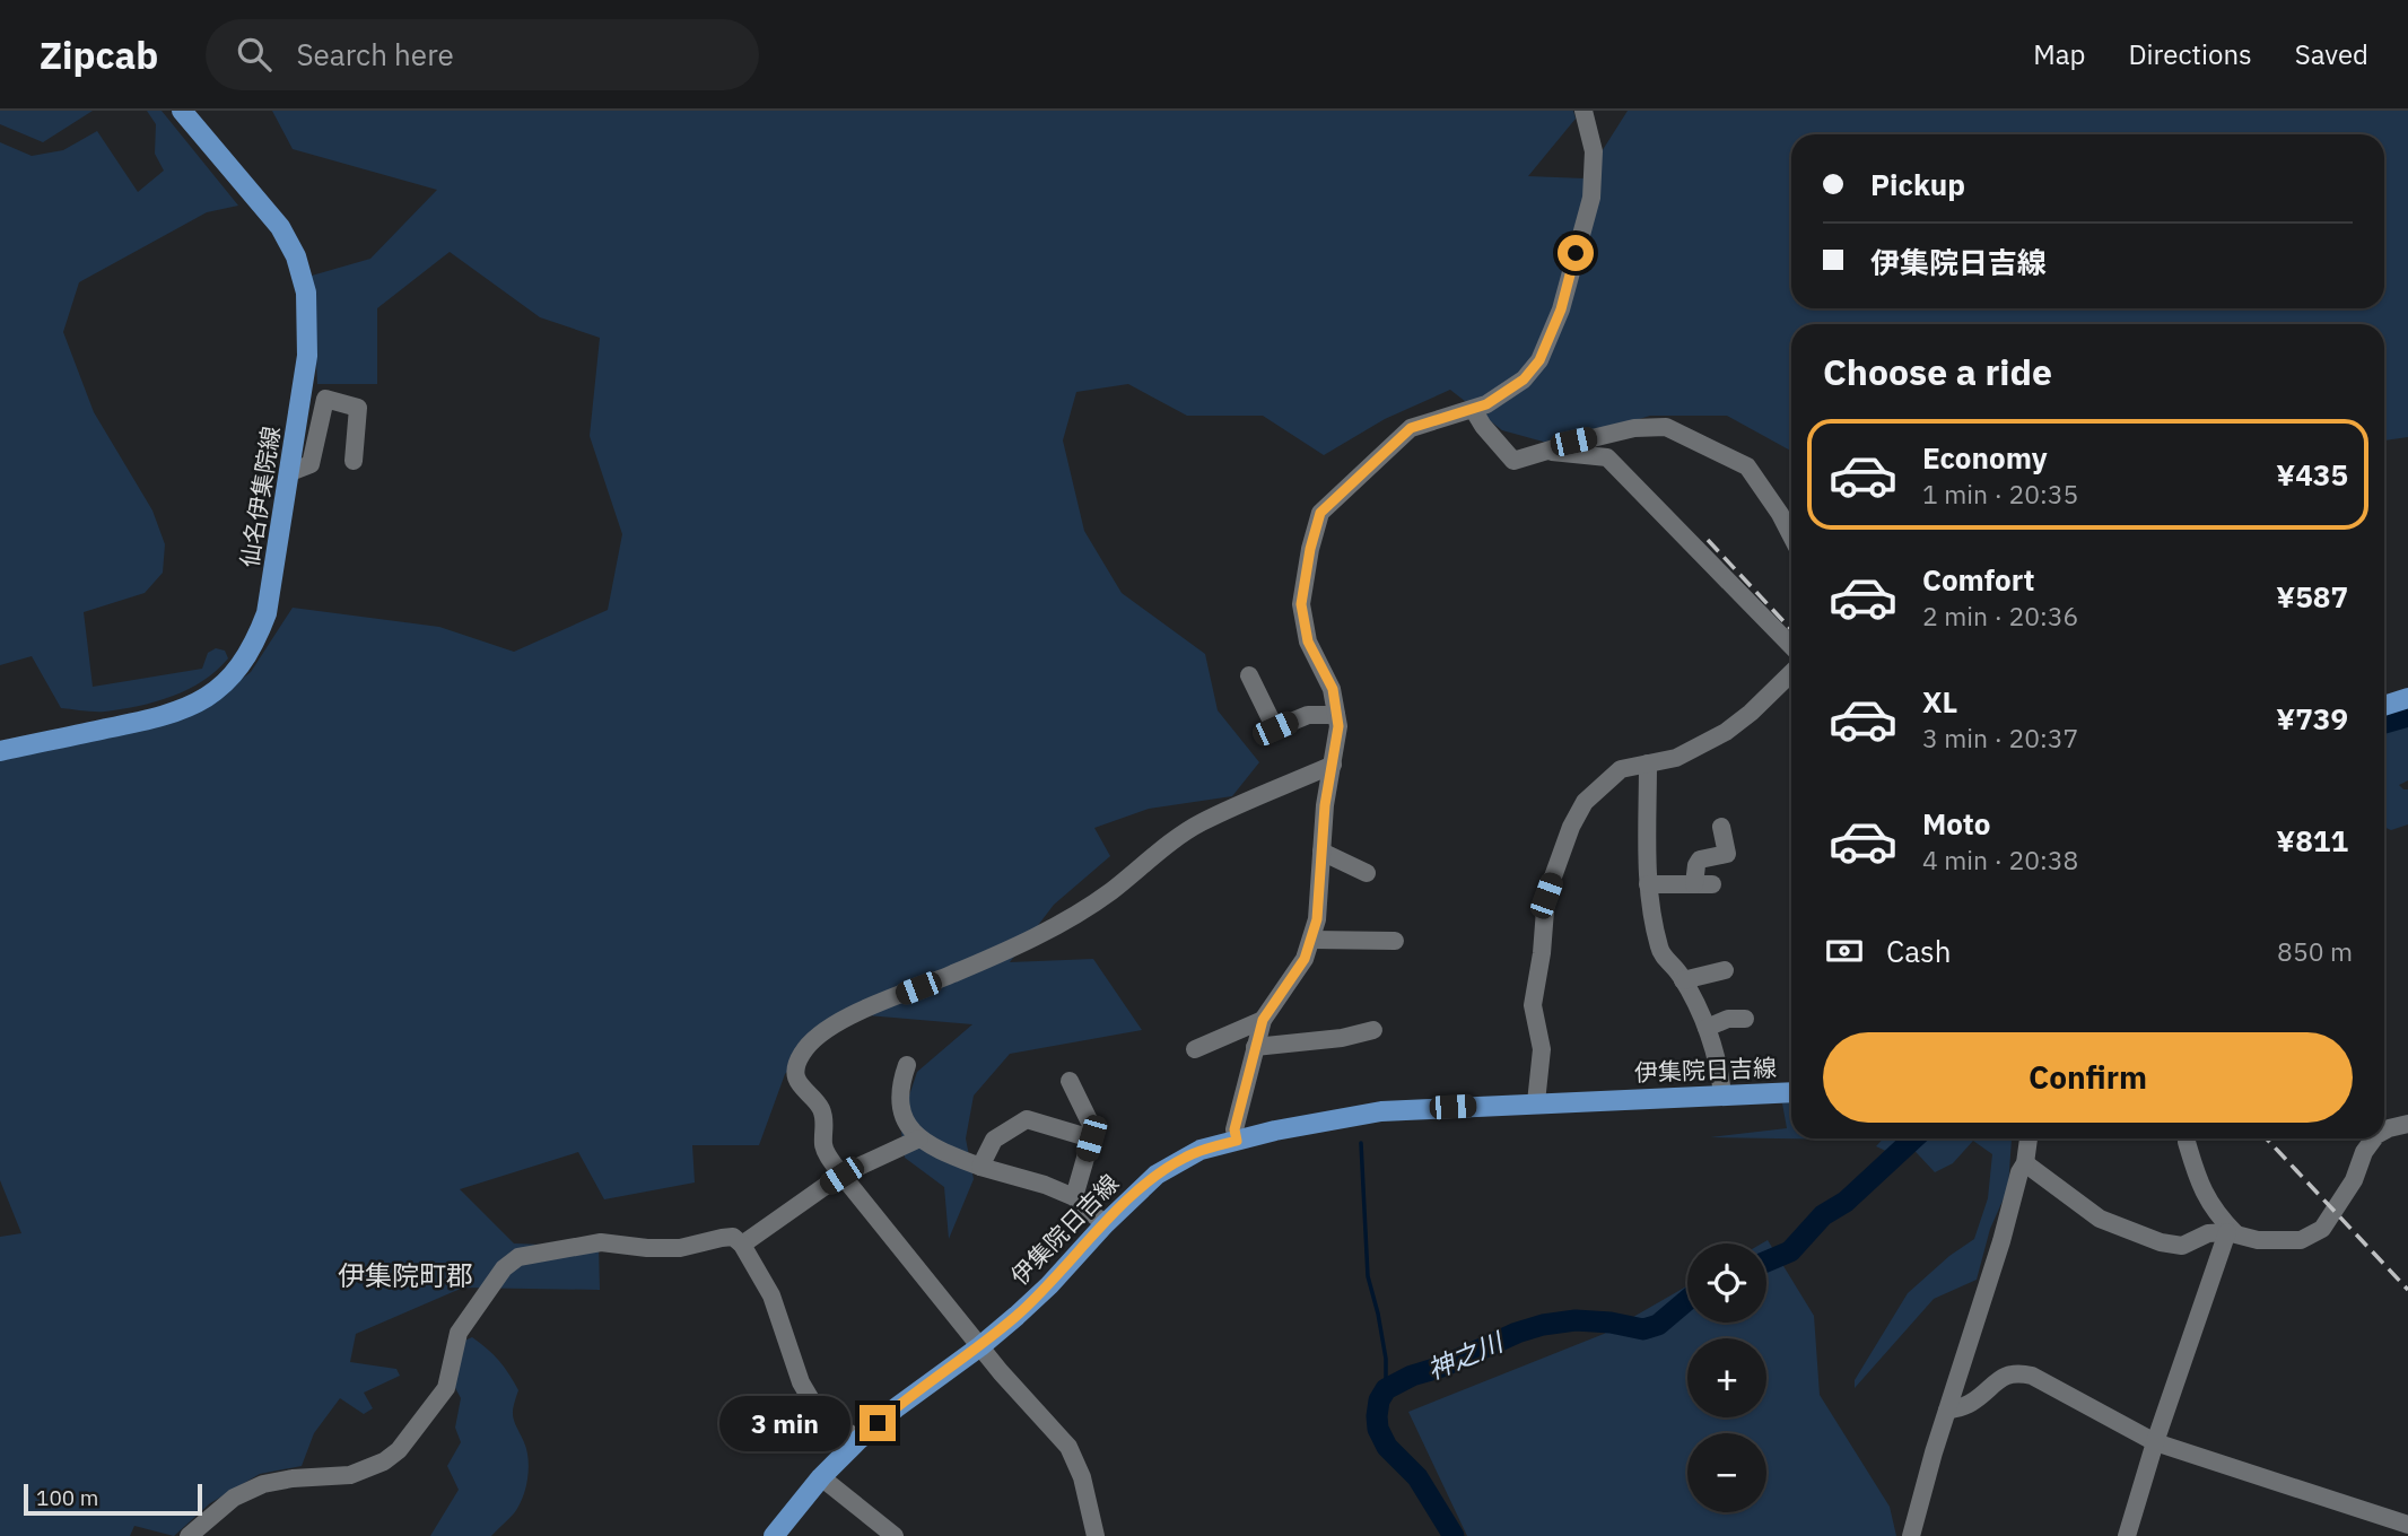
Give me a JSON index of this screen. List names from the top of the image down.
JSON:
{
  "streets": {
    "main road": ["仙名伊集院線", "伊集院日吉線"]
  },
  "districts": ["伊集院町郡"],
  "water": ["神之川"],
  "scale_bar": "100 m",
  "page": {
    "header": "Zipcab",
    "search": "Search here",
    "nav": ["Map", "Directions", "Saved"],
    "banner": ["Pickup", "伊集院日吉線"],
    "heading": "Choose a ride",
    "list": [
      {
        "name": "Economy",
        "note": "1 min · 20:35",
        "value": "¥435"
      },
      {
        "name": "Comfort",
        "note": "2 min · 20:36",
        "value": "¥587"
      },
      {
        "name": "XL",
        "note": "3 min · 20:37",
        "value": "¥739"
      },
      {
        "name": "Moto",
        "note": "4 min · 20:38",
        "value": "¥811"
      }
    ],
    "pay": ["Cash", "850 m"],
    "buttons": "Confirm",
    "map_buttons": ["+", "−"],
    "bubble": "3 min",
    "scale": "100 m"
  }
}
